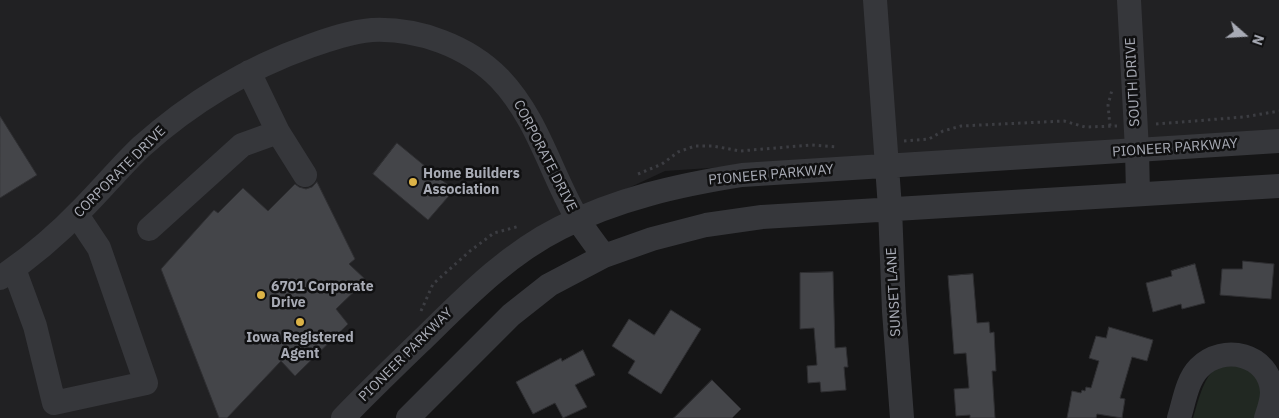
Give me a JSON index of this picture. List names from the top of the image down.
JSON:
{
  "streets": {
    "street": [
      "SOUTH DRIVE",
      "PIONEER PARKWAY",
      "CORPORATE DRIVE",
      "SUNSET LANE"
    ]
  },
  "crossings": [
    ["SOUTH DRIVE", "PIONEER PARKWAY"],
    ["PIONEER PARKWAY", "CORPORATE DRIVE"],
    ["PIONEER PARKWAY", "SUNSET LANE"]
  ],
  "places": ["Home Builders Association", "6701 Corporate Drive", "Iowa Registered Agent"],
  "north": "right"
}
